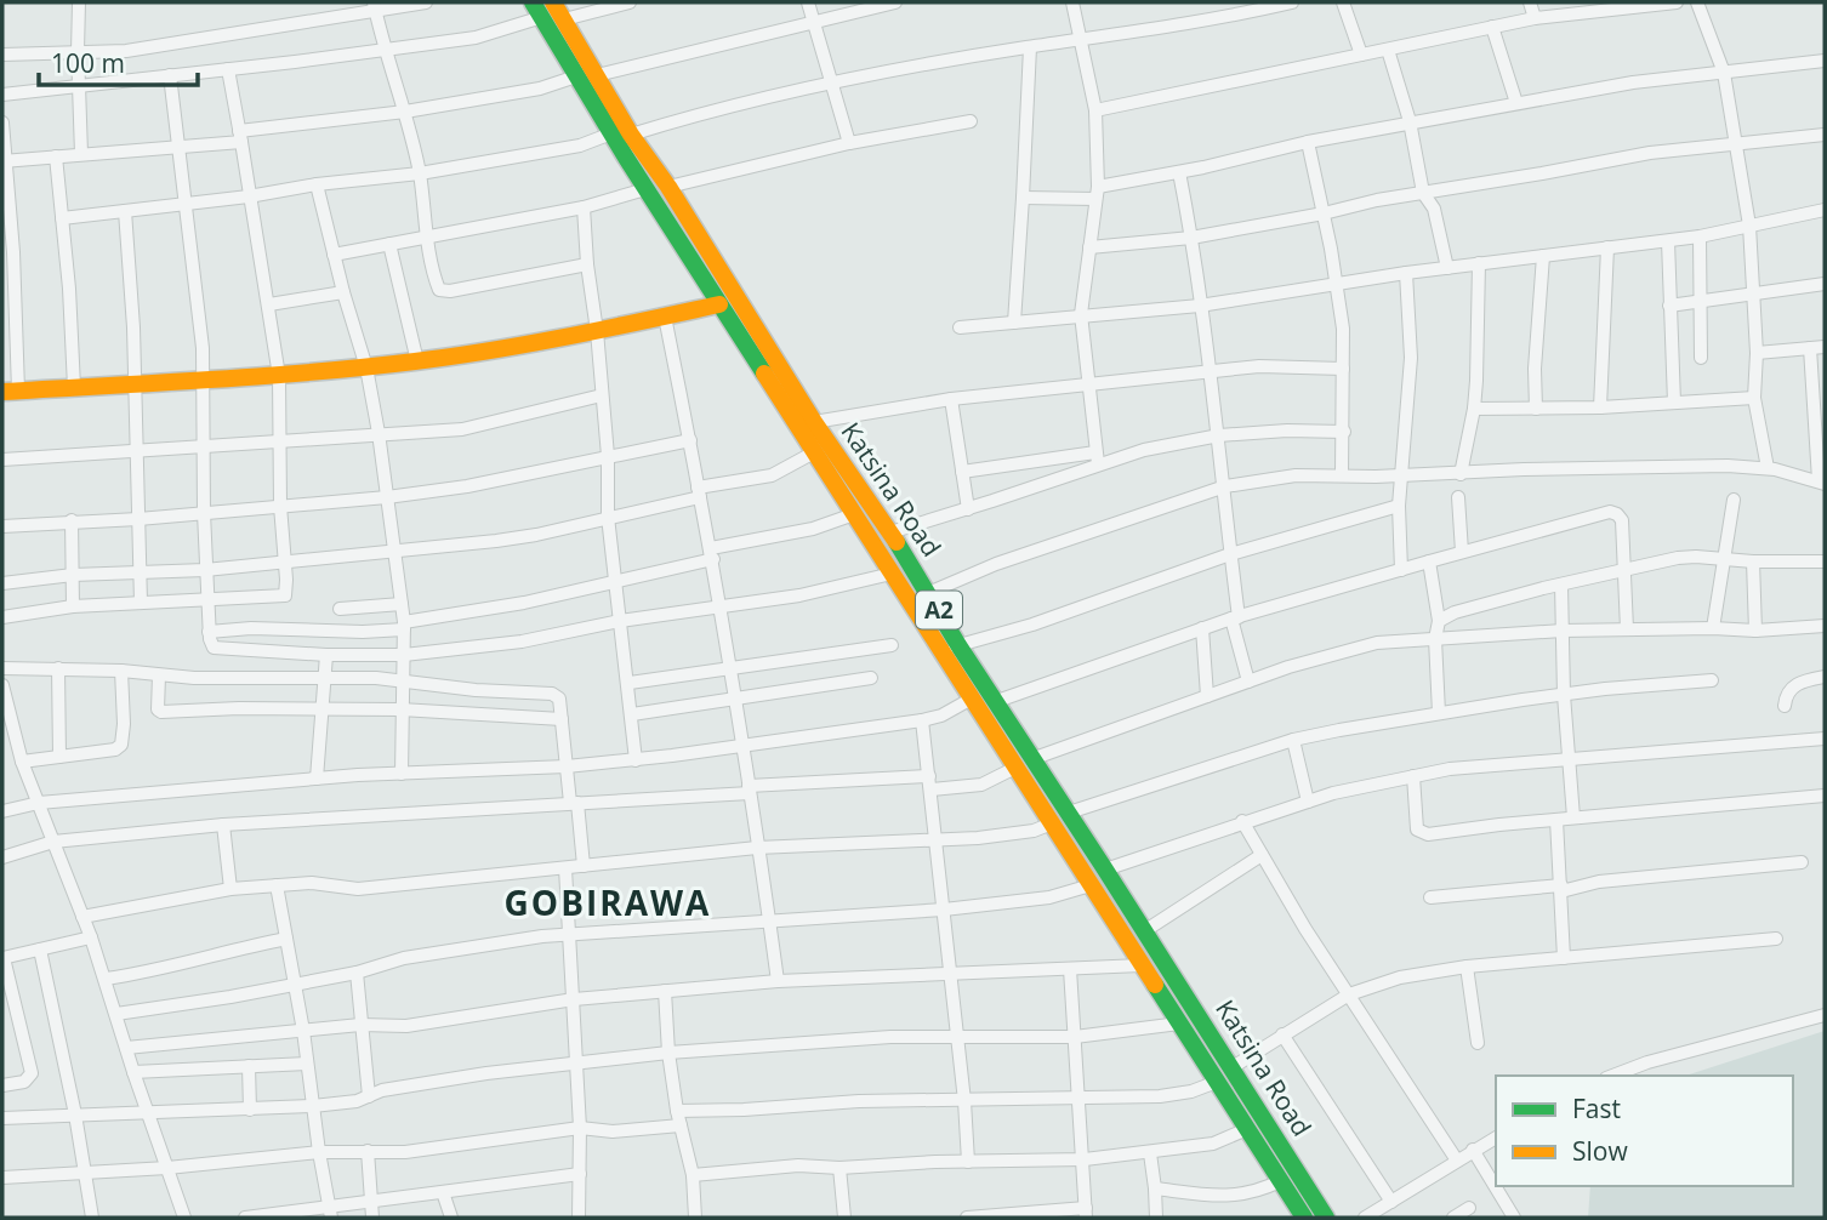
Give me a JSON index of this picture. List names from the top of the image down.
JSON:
{
  "streets": {
    "main road": ["Katsina Road", "A2"]
  },
  "districts": ["GOBIRAWA"],
  "legend": ["Fast", "Slow"],
  "scale_bar": "100 m"
}
